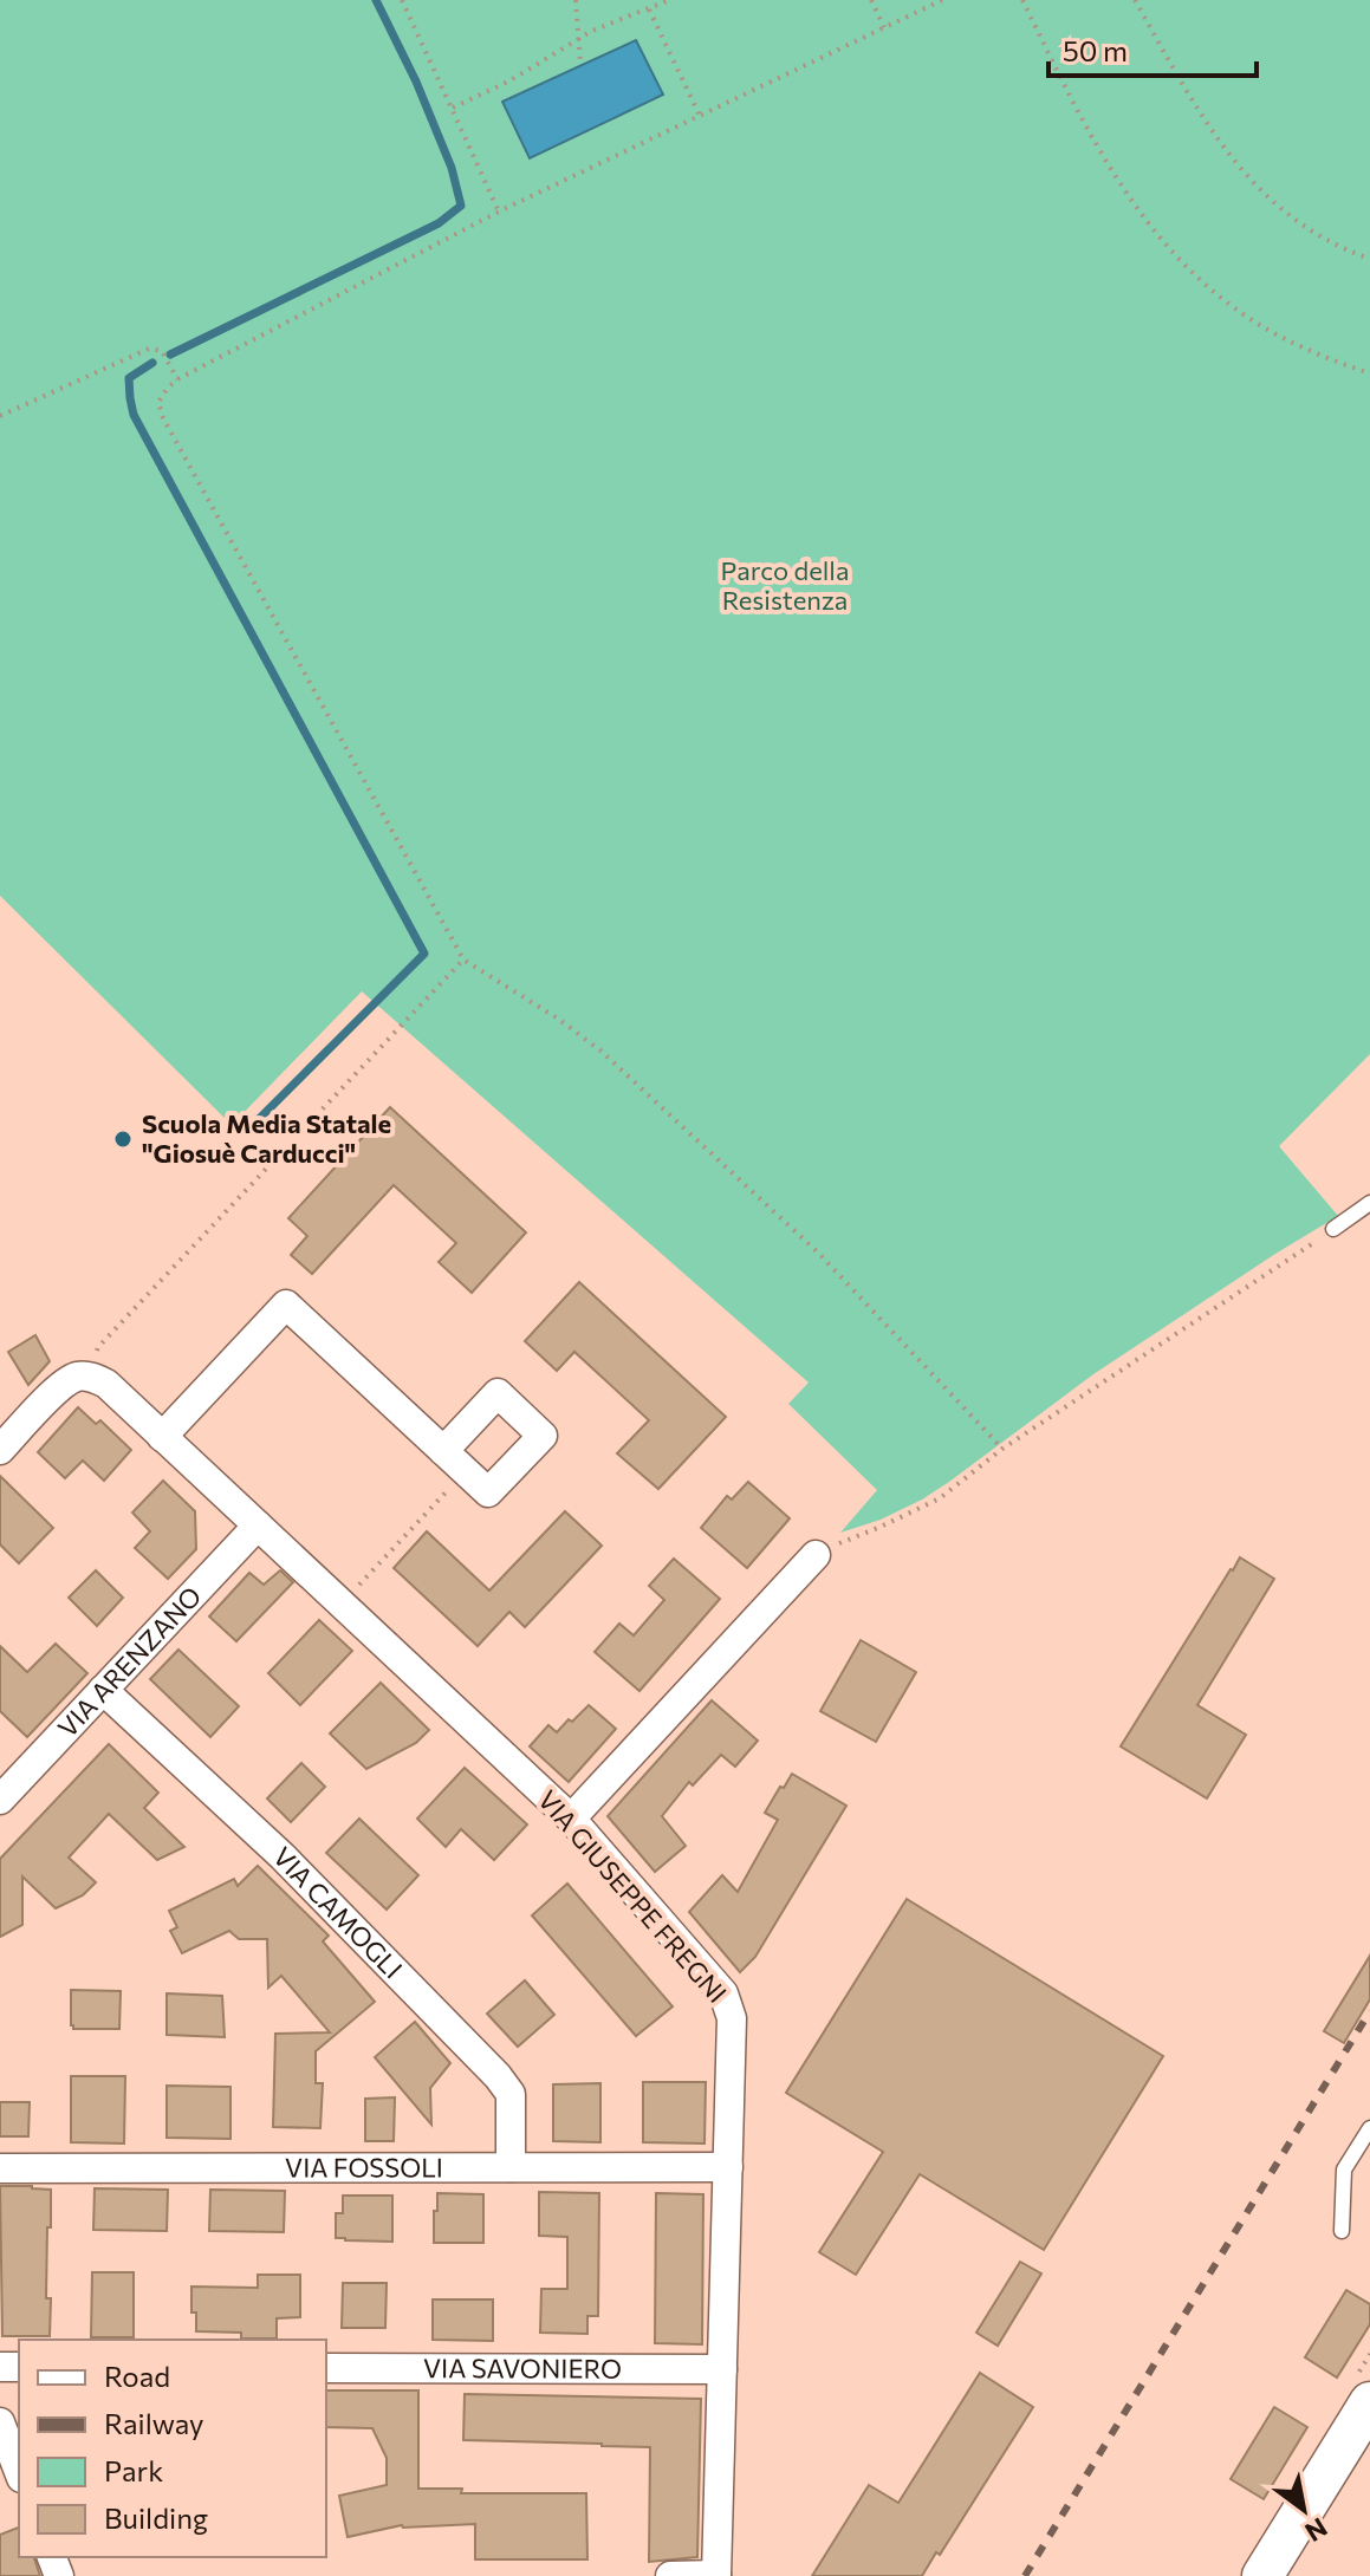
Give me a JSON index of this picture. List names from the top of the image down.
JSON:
{
  "streets": {
    "street": [
      "VIA ARENZANO",
      "VIA GIUSEPPE FREGNI",
      "VIA CAMOGLI",
      "VIA FOSSOLI",
      "VIA SAVONIERO"
    ]
  },
  "crossings": [
    ["VIA ARENZANO", "VIA GIUSEPPE FREGNI"],
    ["VIA ARENZANO", "VIA CAMOGLI"],
    ["VIA GIUSEPPE FREGNI", "VIA FOSSOLI"],
    ["VIA GIUSEPPE FREGNI", "VIA SAVONIERO"],
    ["VIA CAMOGLI", "VIA FOSSOLI"]
  ],
  "parks": ["Parco della Resistenza"],
  "places": ["Scuola Media Statale \"Giosuè Carducci\""],
  "legend": [
    "Road",
    "Railway",
    "Park",
    "Building"
  ],
  "scale_bar": "50 m",
  "north": "bottom right"
}
